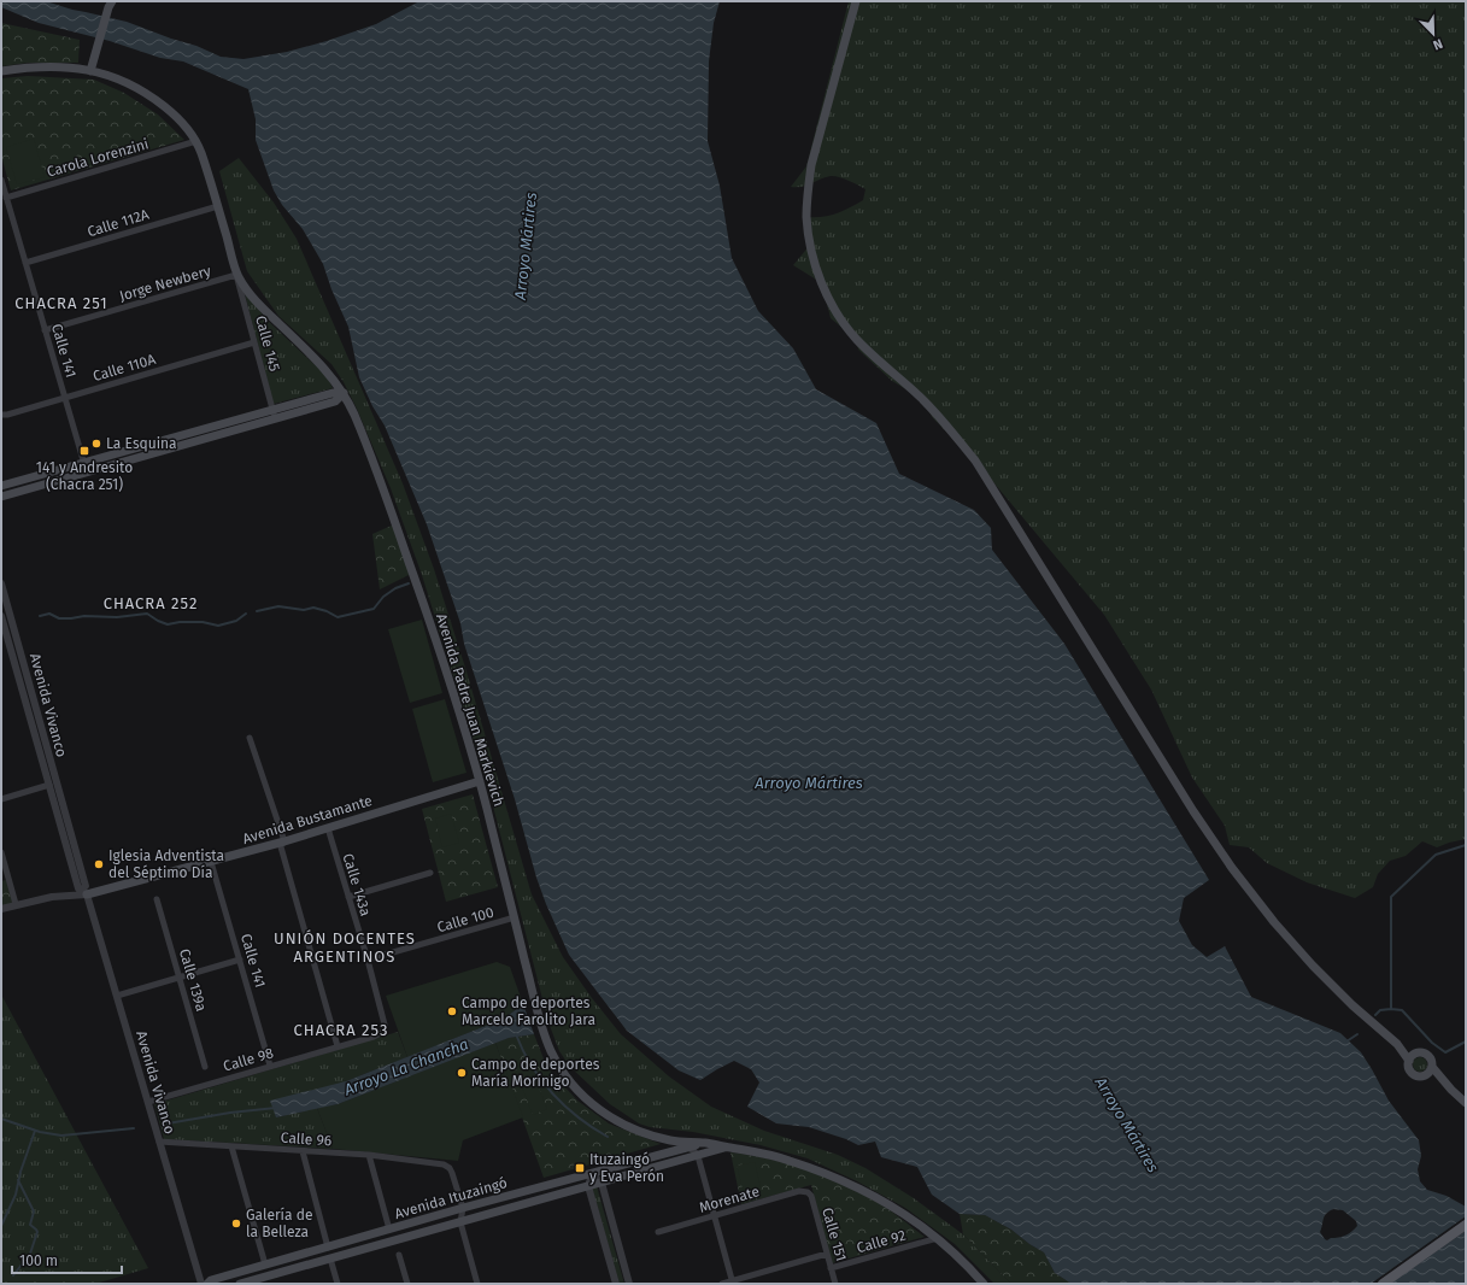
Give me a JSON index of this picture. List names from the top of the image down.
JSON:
{
  "streets": {
    "main road": ["Avenida Padre Juan Markievich", "Avenida Bustamante", "Avenida Ituzaingó"],
    "street": [
      "Carola Lorenzini",
      "Calle 112A",
      "Jorge Newbery",
      "Calle 145",
      "Calle 141",
      "Calle 110A",
      "Avenida Vivanco",
      "Calle 143a",
      "Calle 100",
      "Calle 139a",
      "Calle 98",
      "Calle 96",
      "Morenate",
      "Calle 151",
      "Calle 92"
    ]
  },
  "crossings": [
    ["Carola Lorenzini", "Calle 141"],
    ["Carola Lorenzini", "Avenida Padre Juan Markievich"],
    ["Calle 112A", "Calle 141"],
    ["Calle 112A", "Avenida Padre Juan Markievich"],
    ["Jorge Newbery", "Calle 145"],
    ["Jorge Newbery", "Calle 141"],
    ["Jorge Newbery", "Avenida Padre Juan Markievich"],
    ["Calle 145", "Calle 110A"],
    ["Calle 145", "Avenida Padre Juan Markievich"],
    ["Calle 141", "Calle 110A"],
    ["Calle 141", "Avenida Bustamante"],
    ["Calle 141", "Calle 98"],
    ["Avenida Vivanco", "Avenida Bustamante"],
    ["Avenida Vivanco", "Calle 98"],
    ["Avenida Vivanco", "Calle 96"],
    ["Avenida Padre Juan Markievich", "Avenida Bustamante"],
    ["Avenida Padre Juan Markievich", "Calle 100"],
    ["Avenida Padre Juan Markievich", "Avenida Ituzaingó"],
    ["Avenida Padre Juan Markievich", "Calle 92"],
    ["Avenida Bustamante", "Calle 143a"],
    ["Calle 143a", "Calle 100"],
    ["Calle 143a", "Calle 98"],
    ["Calle 96", "Avenida Ituzaingó"],
    ["Morenate", "Calle 151"],
    ["Calle 151", "Calle 92"]
  ],
  "districts": [
    "CHACRA 251",
    "CHACRA 252",
    "UNIÓN DOCENTES ARGENTINOS",
    "CHACRA 253"
  ],
  "water": ["Arroyo Mártires", "Arroyo La Chancha"],
  "places": {
    "other": [
      "La Esquina",
      "Iglesia Adventista del Séptimo Día",
      "Campo de deportes Marcelo Farolito Jara",
      "Campo de deportes María Morínigo",
      "Galería de la Belleza"
    ],
    "transit": ["141 y Andresito (Chacra 251)", "Ituzaingó y Eva Perón"]
  },
  "scale_bar": "100 m",
  "north": "bottom right"
}
